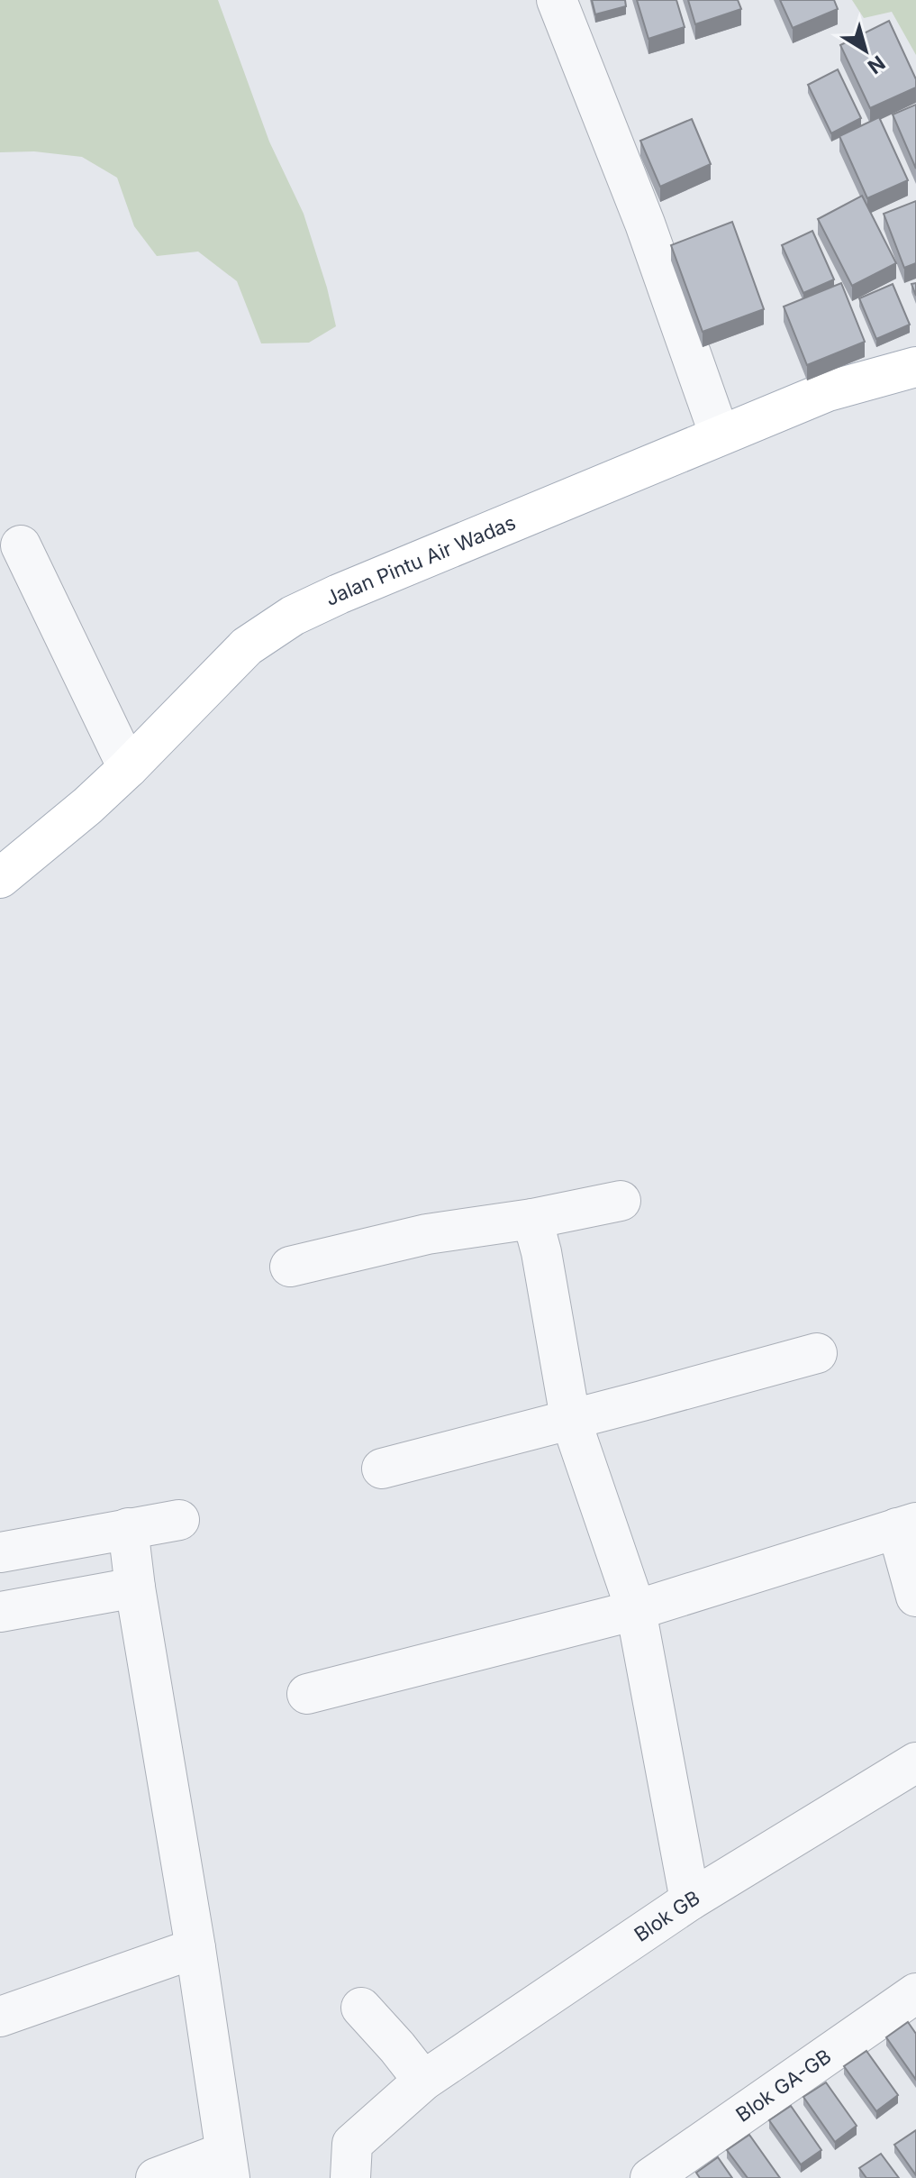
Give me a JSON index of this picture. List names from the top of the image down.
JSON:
{
  "streets": {
    "main road": ["Jalan Pintu Air Wadas"],
    "street": ["Blok GB", "Blok GA-GB"]
  },
  "north": "bottom right"
}
